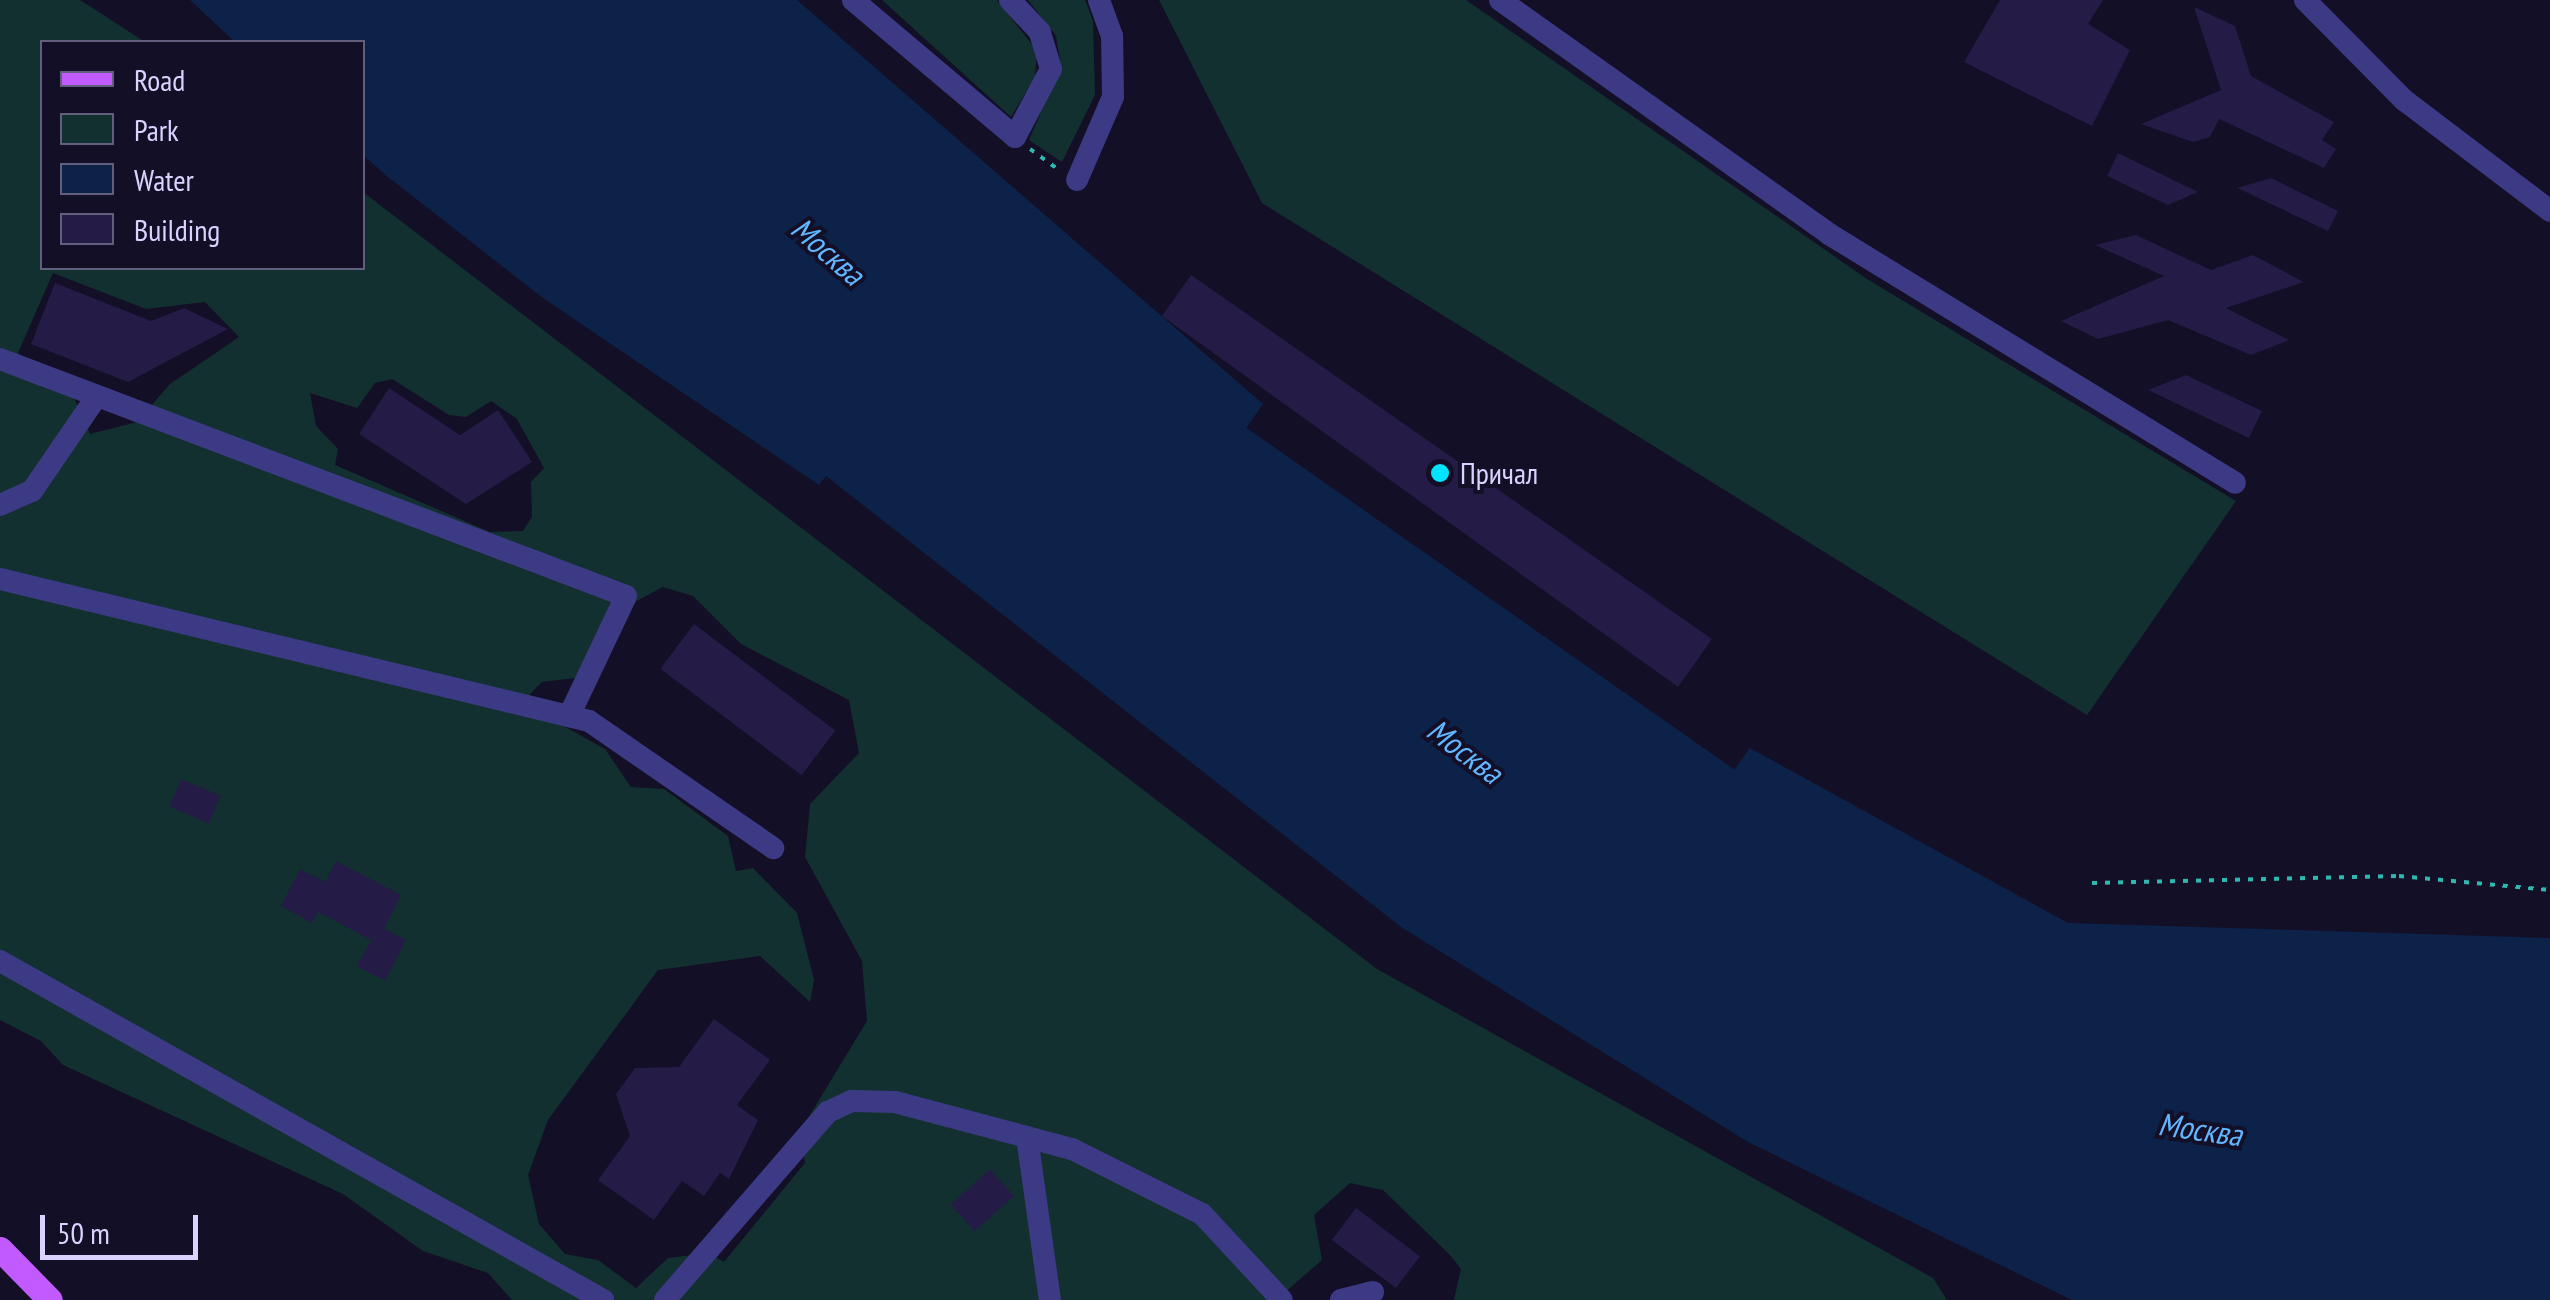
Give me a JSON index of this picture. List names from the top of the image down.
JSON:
{
  "water": ["Москва"],
  "places": ["Причал"],
  "legend": [
    "Road",
    "Park",
    "Water",
    "Building"
  ],
  "scale_bar": "50 m"
}
